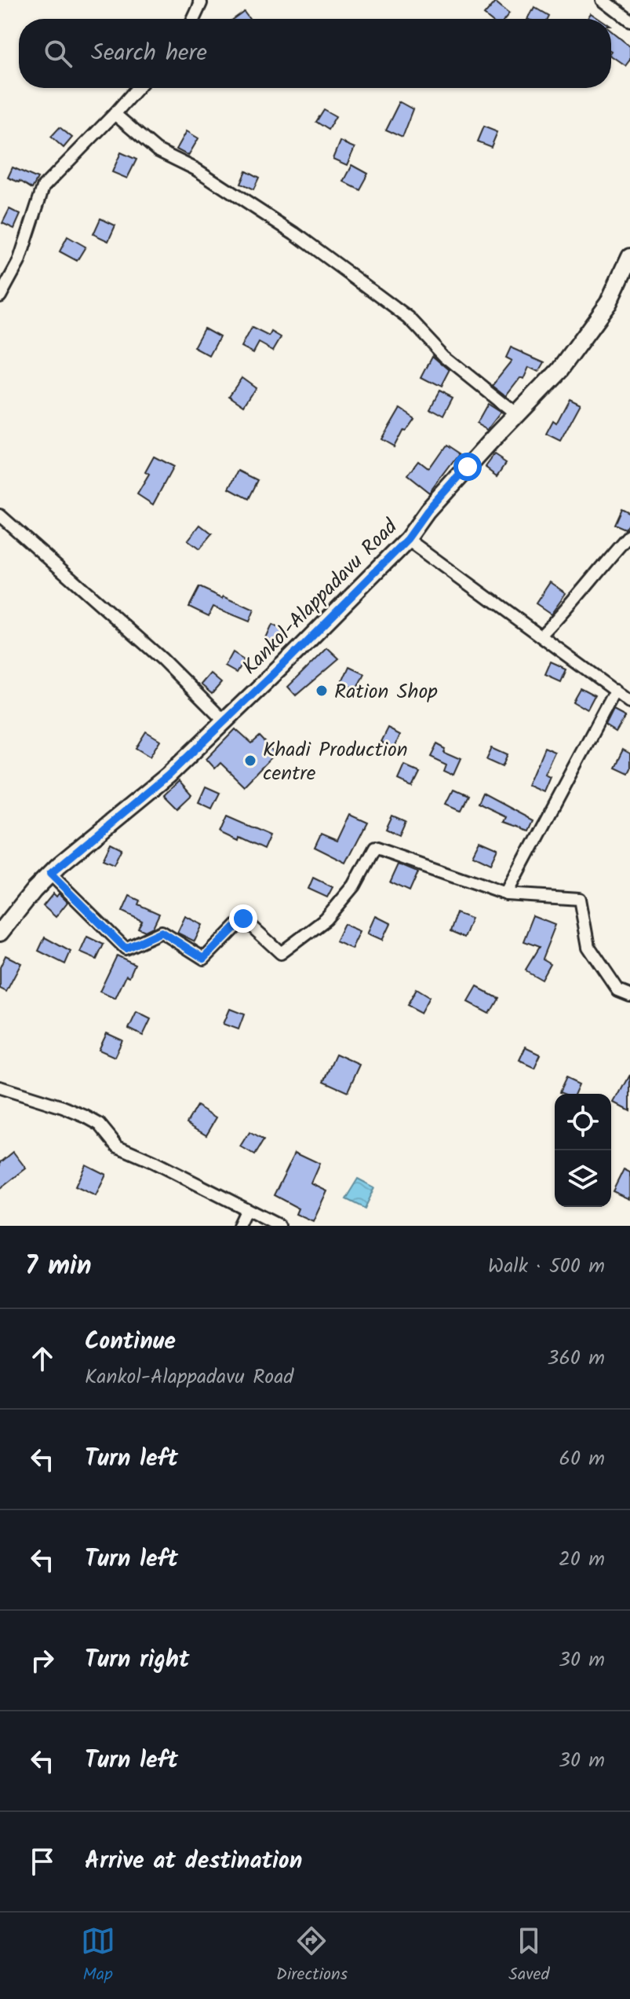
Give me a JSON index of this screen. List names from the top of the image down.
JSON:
{
  "streets": {
    "main road": ["Kankol-Alappadavu Road"]
  },
  "places": ["Ration Shop", "Khadi Production centre"],
  "page": {
    "search": "Search here",
    "heading": ["7 min", "Walk · 500 m"],
    "list": [
      ["Continue", "Kankol-Alappadavu Road", "360 m"],
      ["Turn left", "60 m"],
      ["Turn left", "20 m"],
      ["Turn right", "30 m"],
      ["Turn left", "30 m"],
      "Arrive at destination"
    ],
    "nav": ["Map", "Directions", "Saved"]
  }
}
